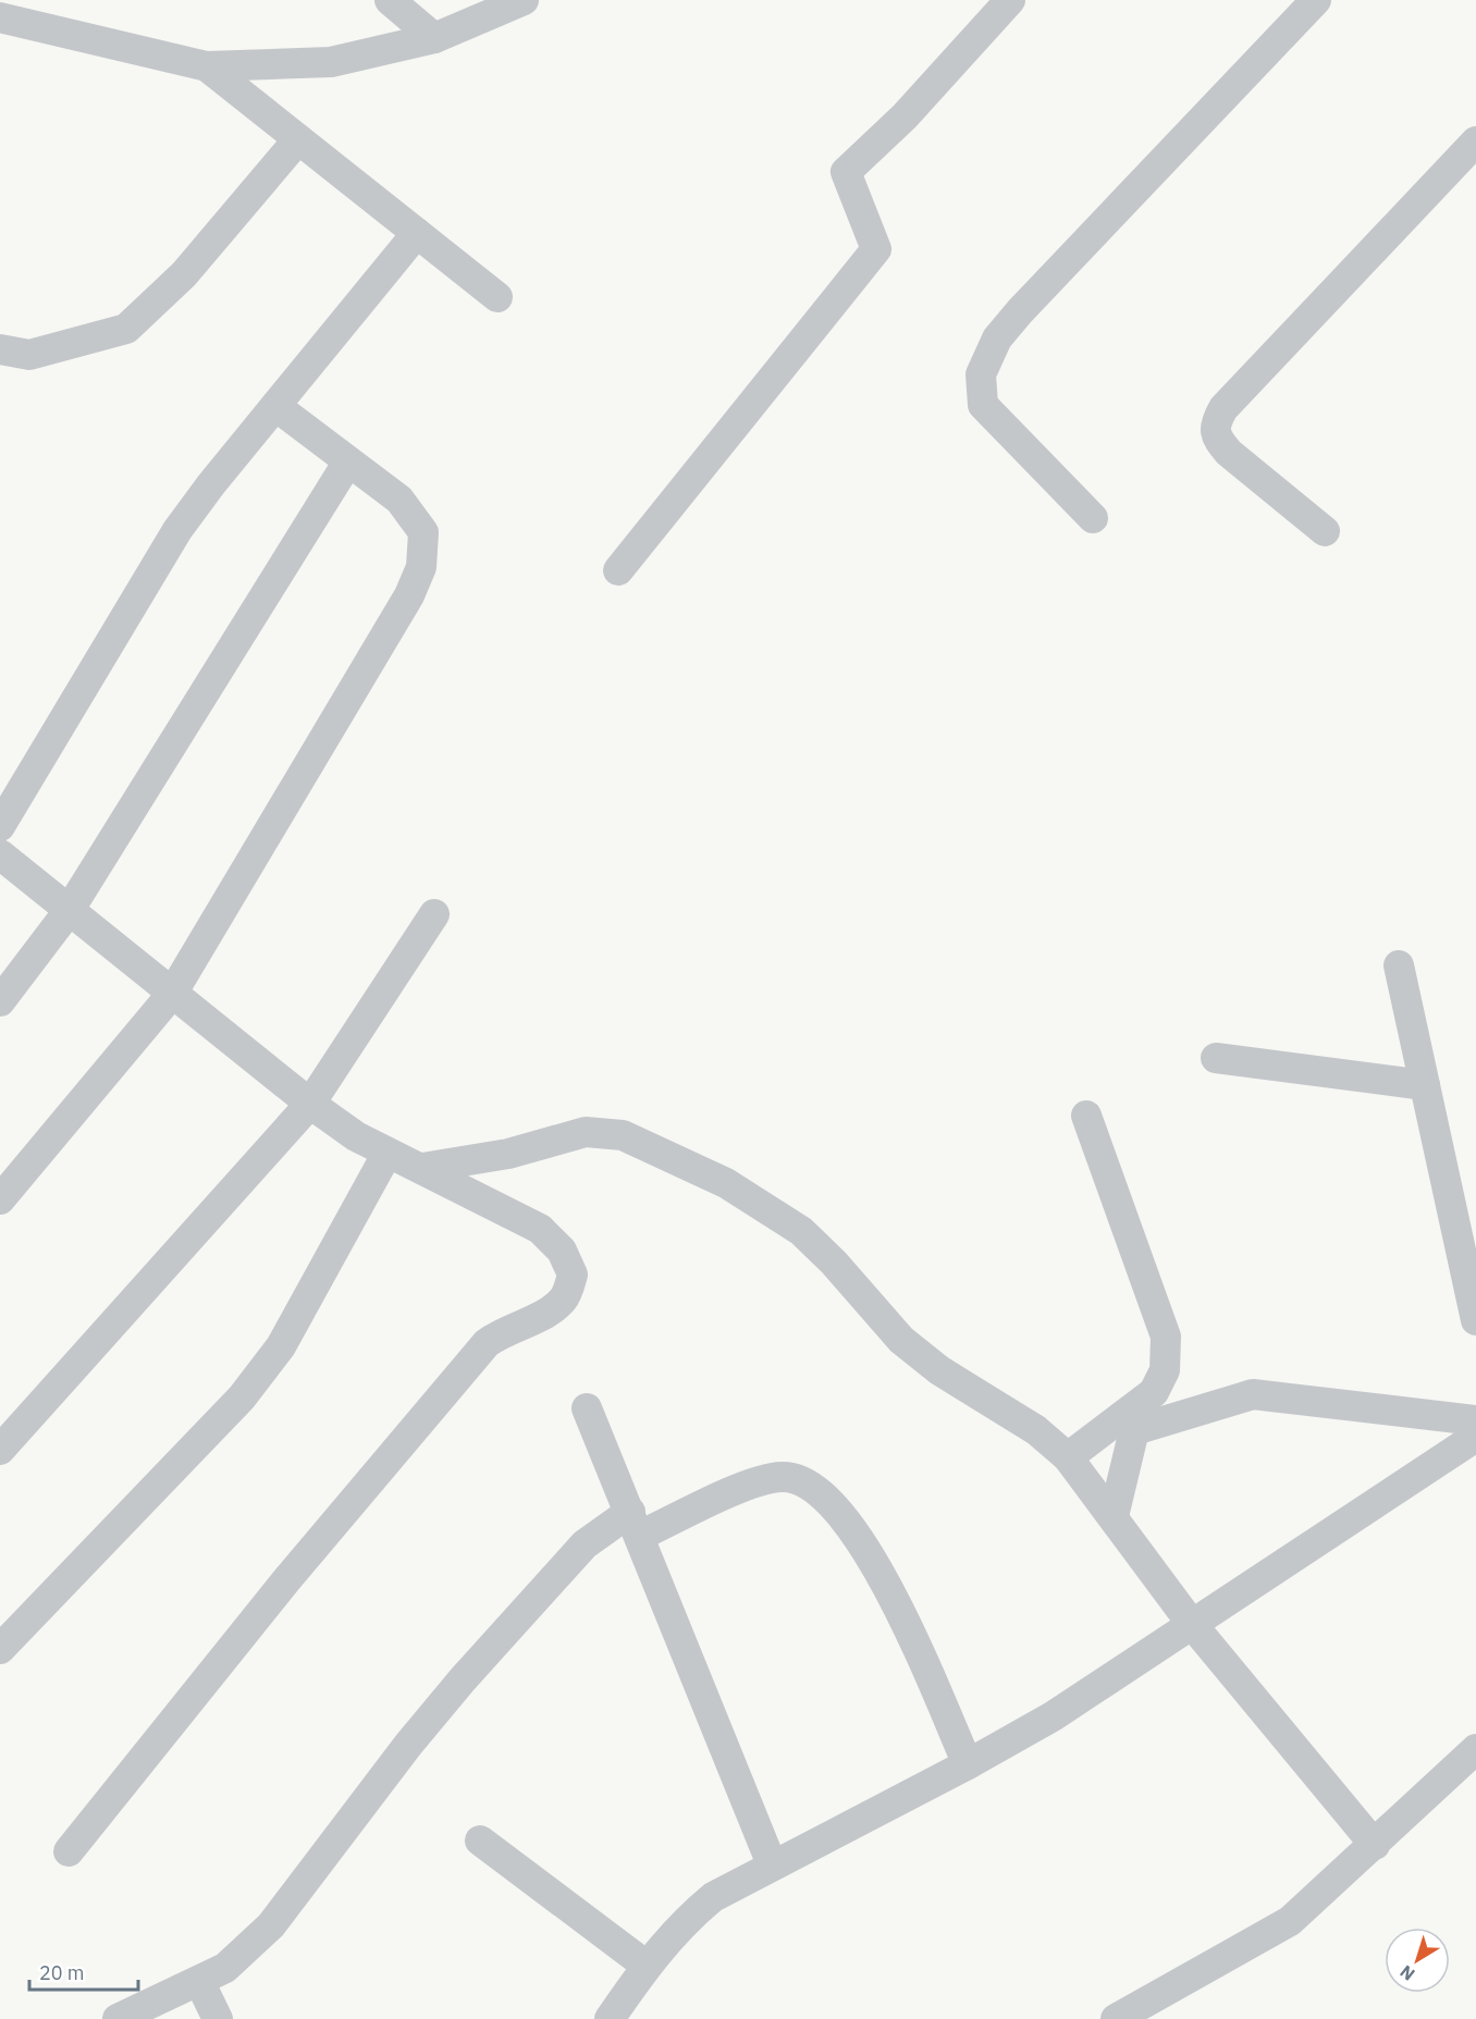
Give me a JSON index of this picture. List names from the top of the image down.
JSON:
{
  "scale_bar": "20 m",
  "north": "bottom left"
}
